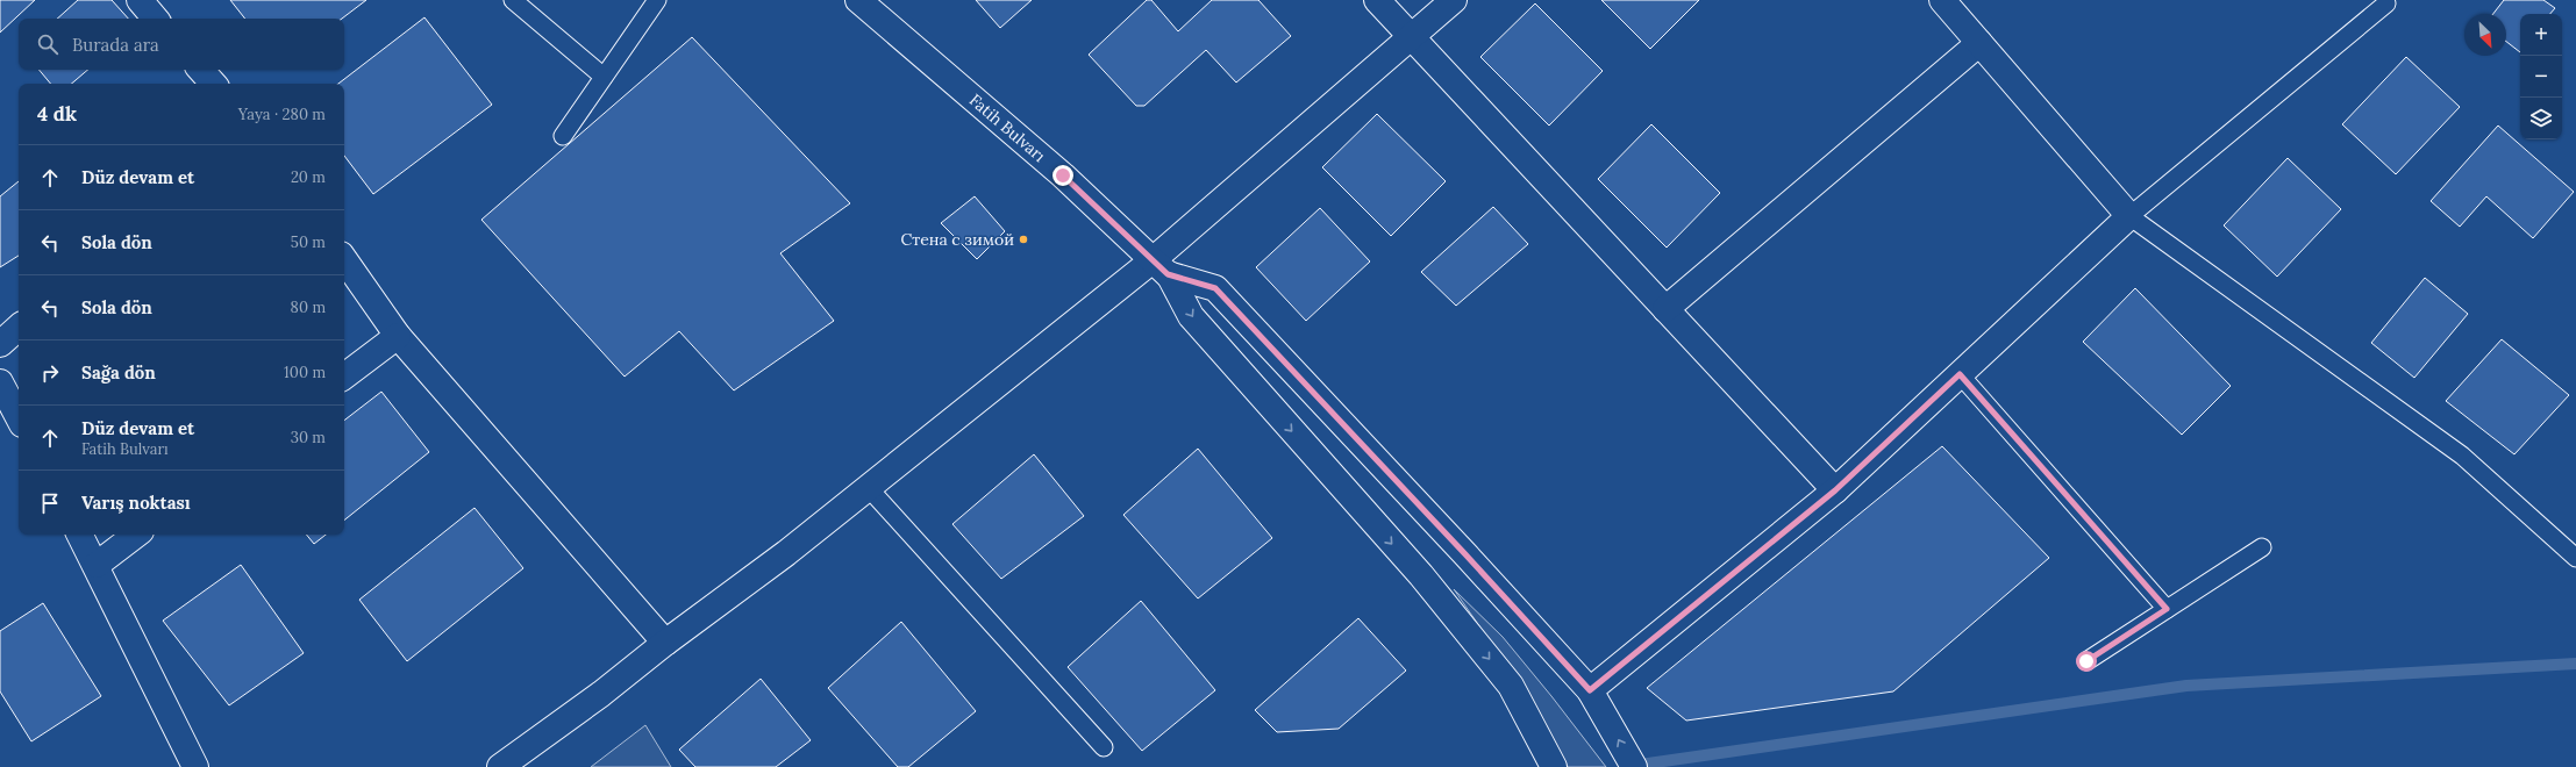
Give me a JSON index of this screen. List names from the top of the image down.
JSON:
{
  "streets": {
    "street": ["Fatih Bulvarı"]
  },
  "places": ["Стена с зимой"],
  "north": "bottom right",
  "page": {
    "map_buttons": ["+", "−"],
    "search": "Burada ara",
    "heading": ["4 dk", "Yaya · 280 m"],
    "list": [
      ["Düz devam et", "20 m"],
      ["Sola dön", "50 m"],
      ["Sola dön", "80 m"],
      ["Sağa dön", "100 m"],
      ["Düz devam et", "Fatih Bulvarı", "30 m"],
      "Varış noktası"
    ]
  }
}
